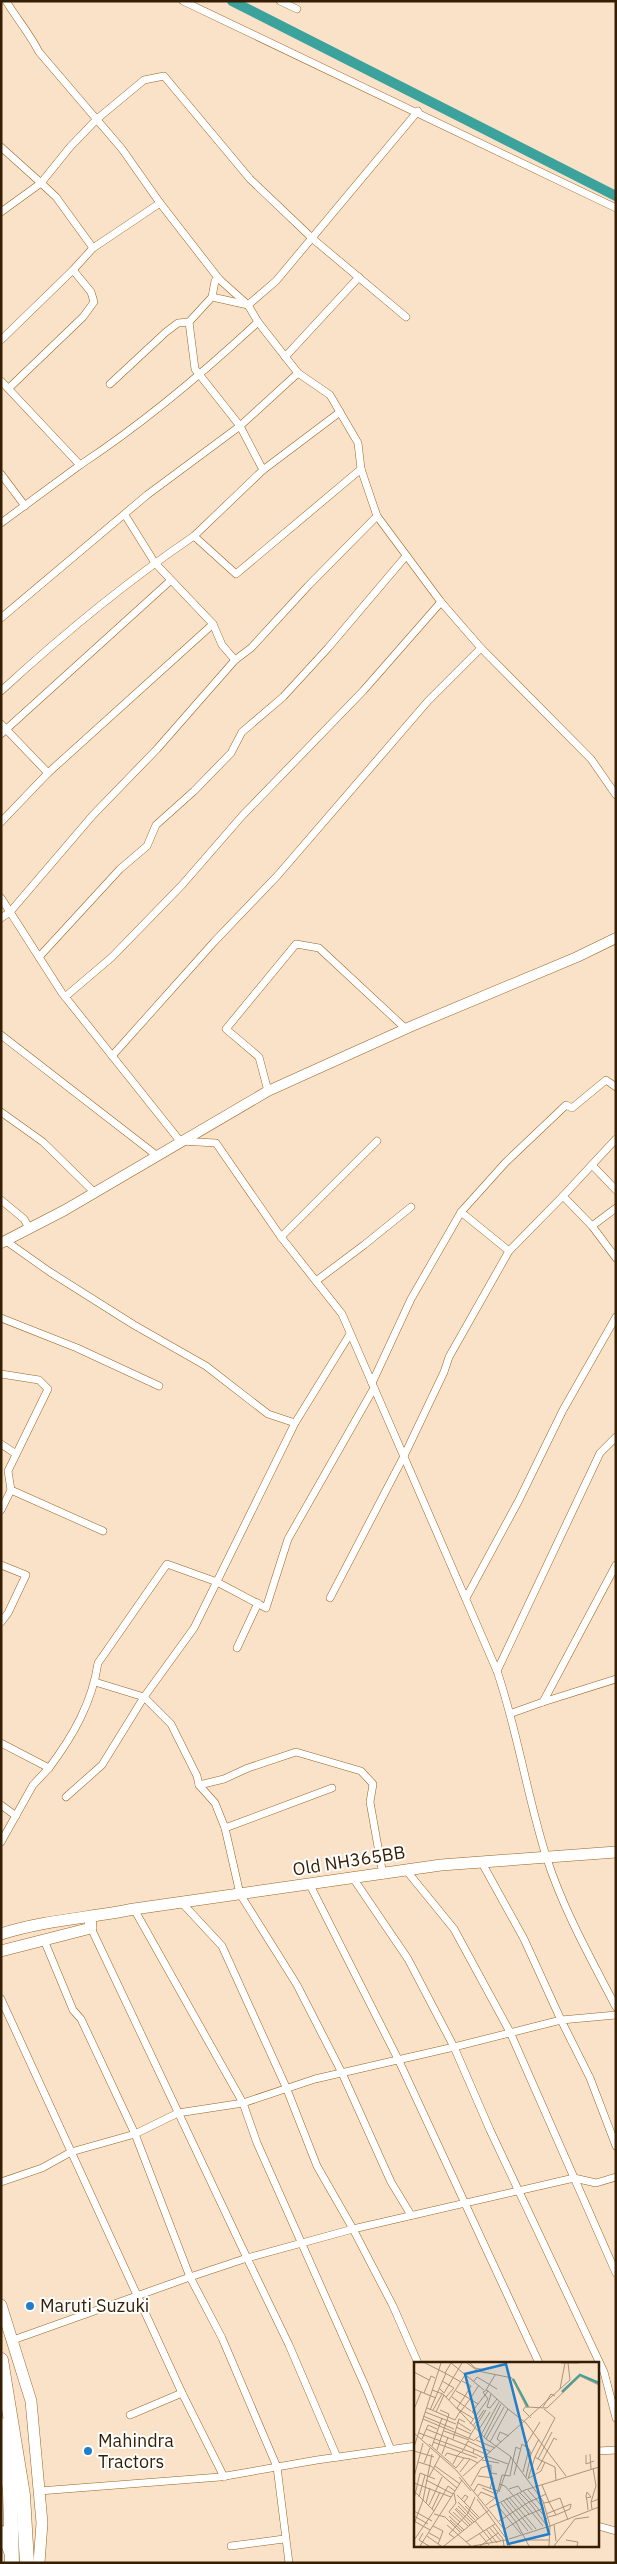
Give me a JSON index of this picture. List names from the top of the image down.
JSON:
{
  "streets": {
    "main road": ["Old NH365BB"]
  },
  "places": ["Maruti Suzuki", "Mahindra Tractors"]
}
